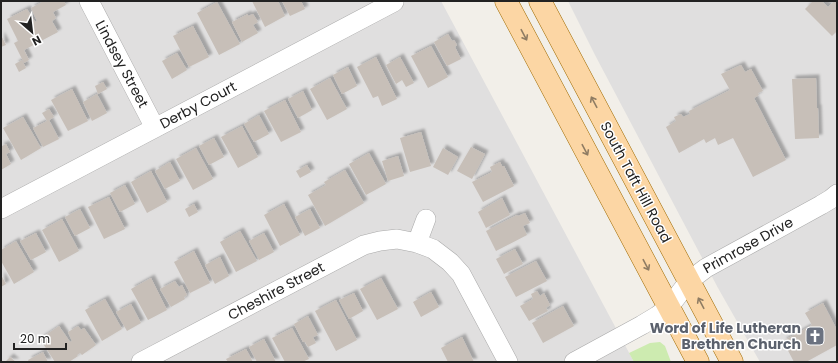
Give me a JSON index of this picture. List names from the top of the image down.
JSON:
{
  "streets": {
    "main road": ["South Taft Hill Road"],
    "street": [
      "Lindsey Street",
      "Derby Court",
      "Primrose Drive",
      "Cheshire Street"
    ]
  },
  "crossings": [
    ["Lindsey Street", "Derby Court"],
    ["South Taft Hill Road", "Primrose Drive"]
  ],
  "places": {
    "church": ["Word of Life Lutheran Brethren Church"]
  },
  "scale_bar": "20 m",
  "north": "bottom right"
}
